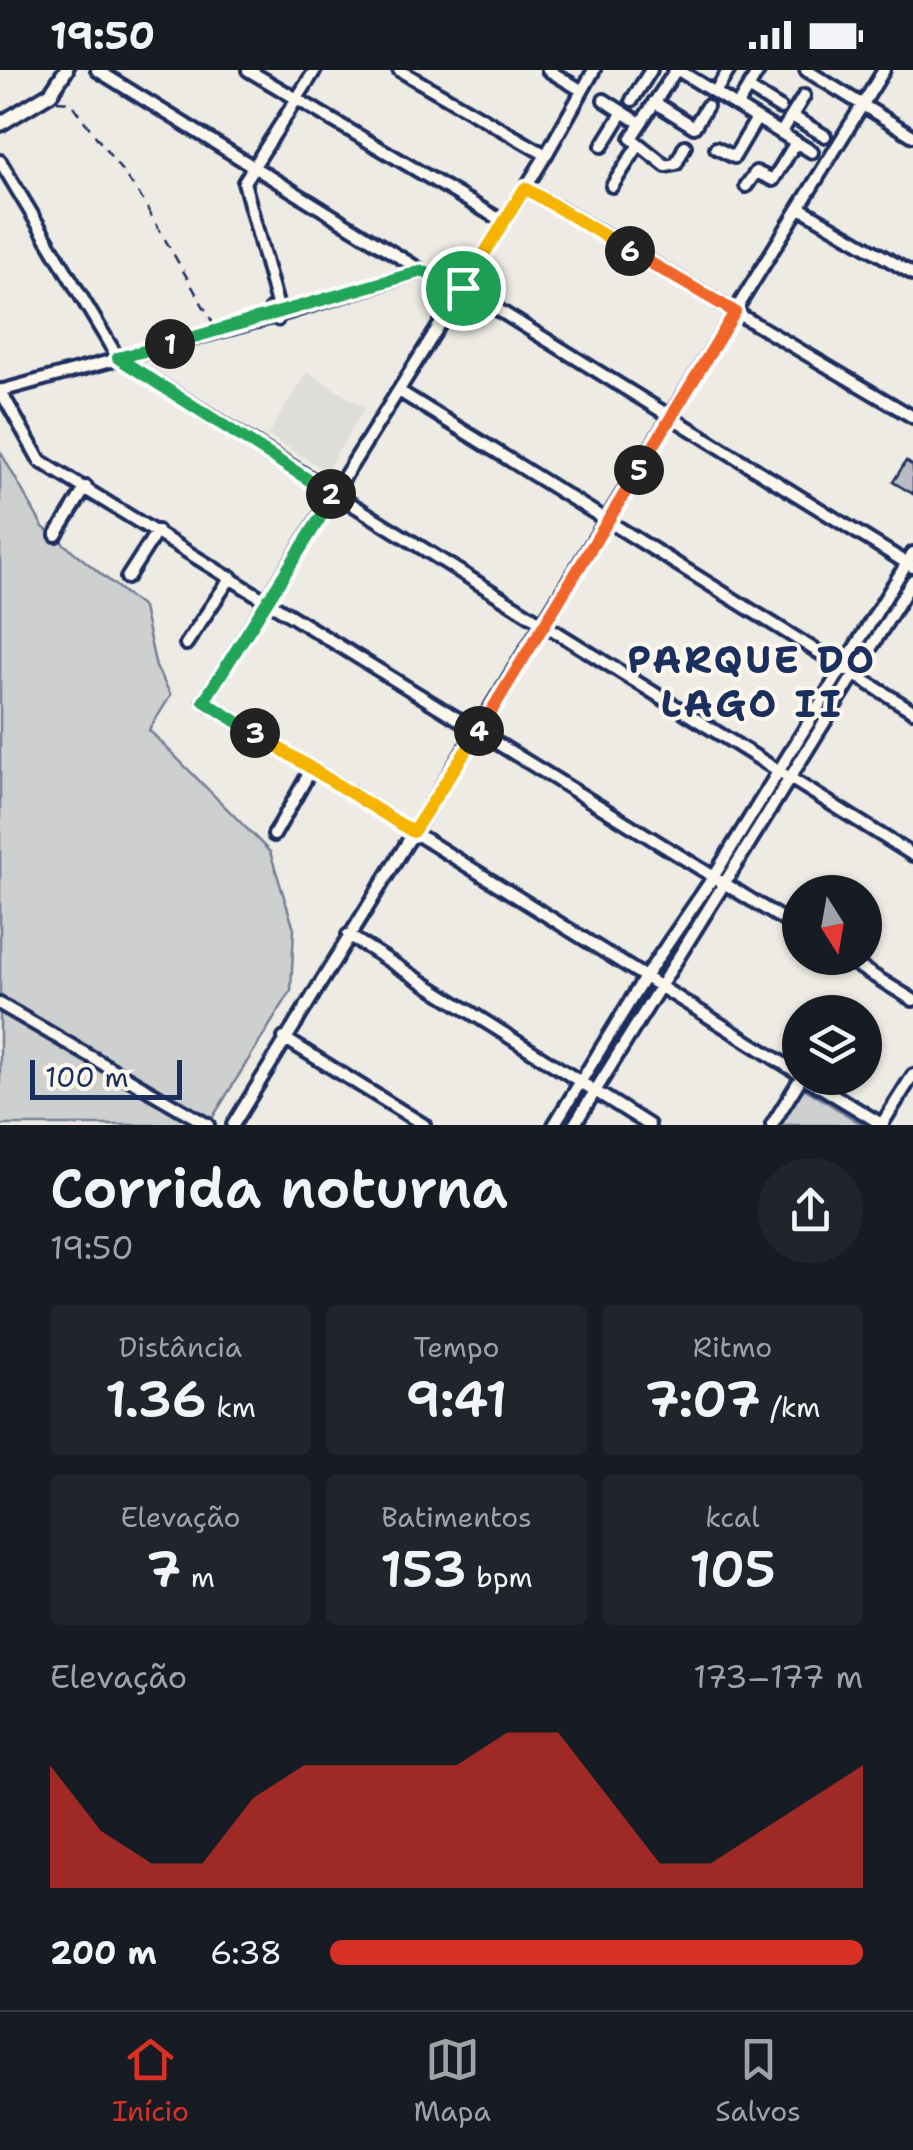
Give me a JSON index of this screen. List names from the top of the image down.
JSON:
{
  "districts": ["PARQUE DO LAGO II"],
  "scale_bar": "100 m",
  "north": "bottom",
  "page": {
    "status": "19:50",
    "pins": [
      "6",
      "1",
      "5",
      "2",
      "4",
      "3"
    ],
    "scale": "100 m",
    "heading": ["Corrida noturna", "19:50"],
    "stats": [
      ["Distância", "1.36 km"],
      ["Tempo", "9:41"],
      ["Ritmo", "7:07 /km"],
      ["Elevação", "7 m"],
      ["Batimentos", "153 bpm"],
      ["kcal", "105"]
    ],
    "chart": ["Elevação", "173–177 m"],
    "list": [
      {
        "name": "200 m",
        "note": "6:38"
      }
    ],
    "tabs": ["Início", "Mapa", "Salvos"]
  }
}
